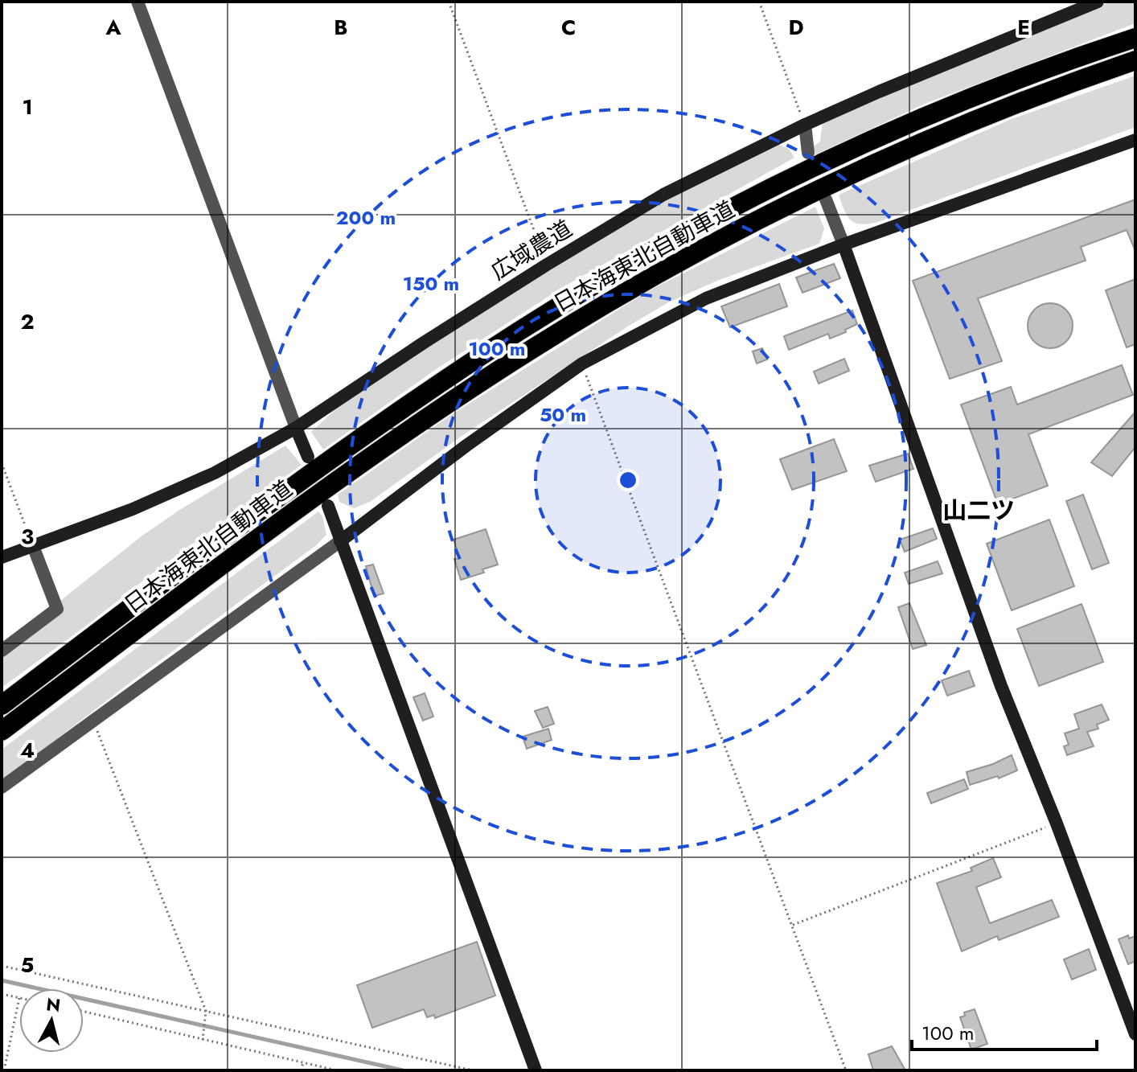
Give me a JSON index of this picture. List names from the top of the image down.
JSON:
{
  "streets": {
    "highway": ["日本海東北自動車道"],
    "street": ["広域農道"]
  },
  "districts": ["山二ツ"],
  "scale_bar": "100 m",
  "north": "top",
  "grid": {
    "columns": [
      "A",
      "B",
      "C",
      "D",
      "E"
    ],
    "rows": [
      "1",
      "2",
      "3",
      "4",
      "5"
    ]
  },
  "rings": [
    "200 m",
    "150 m",
    "100 m",
    "50 m"
  ]
}
